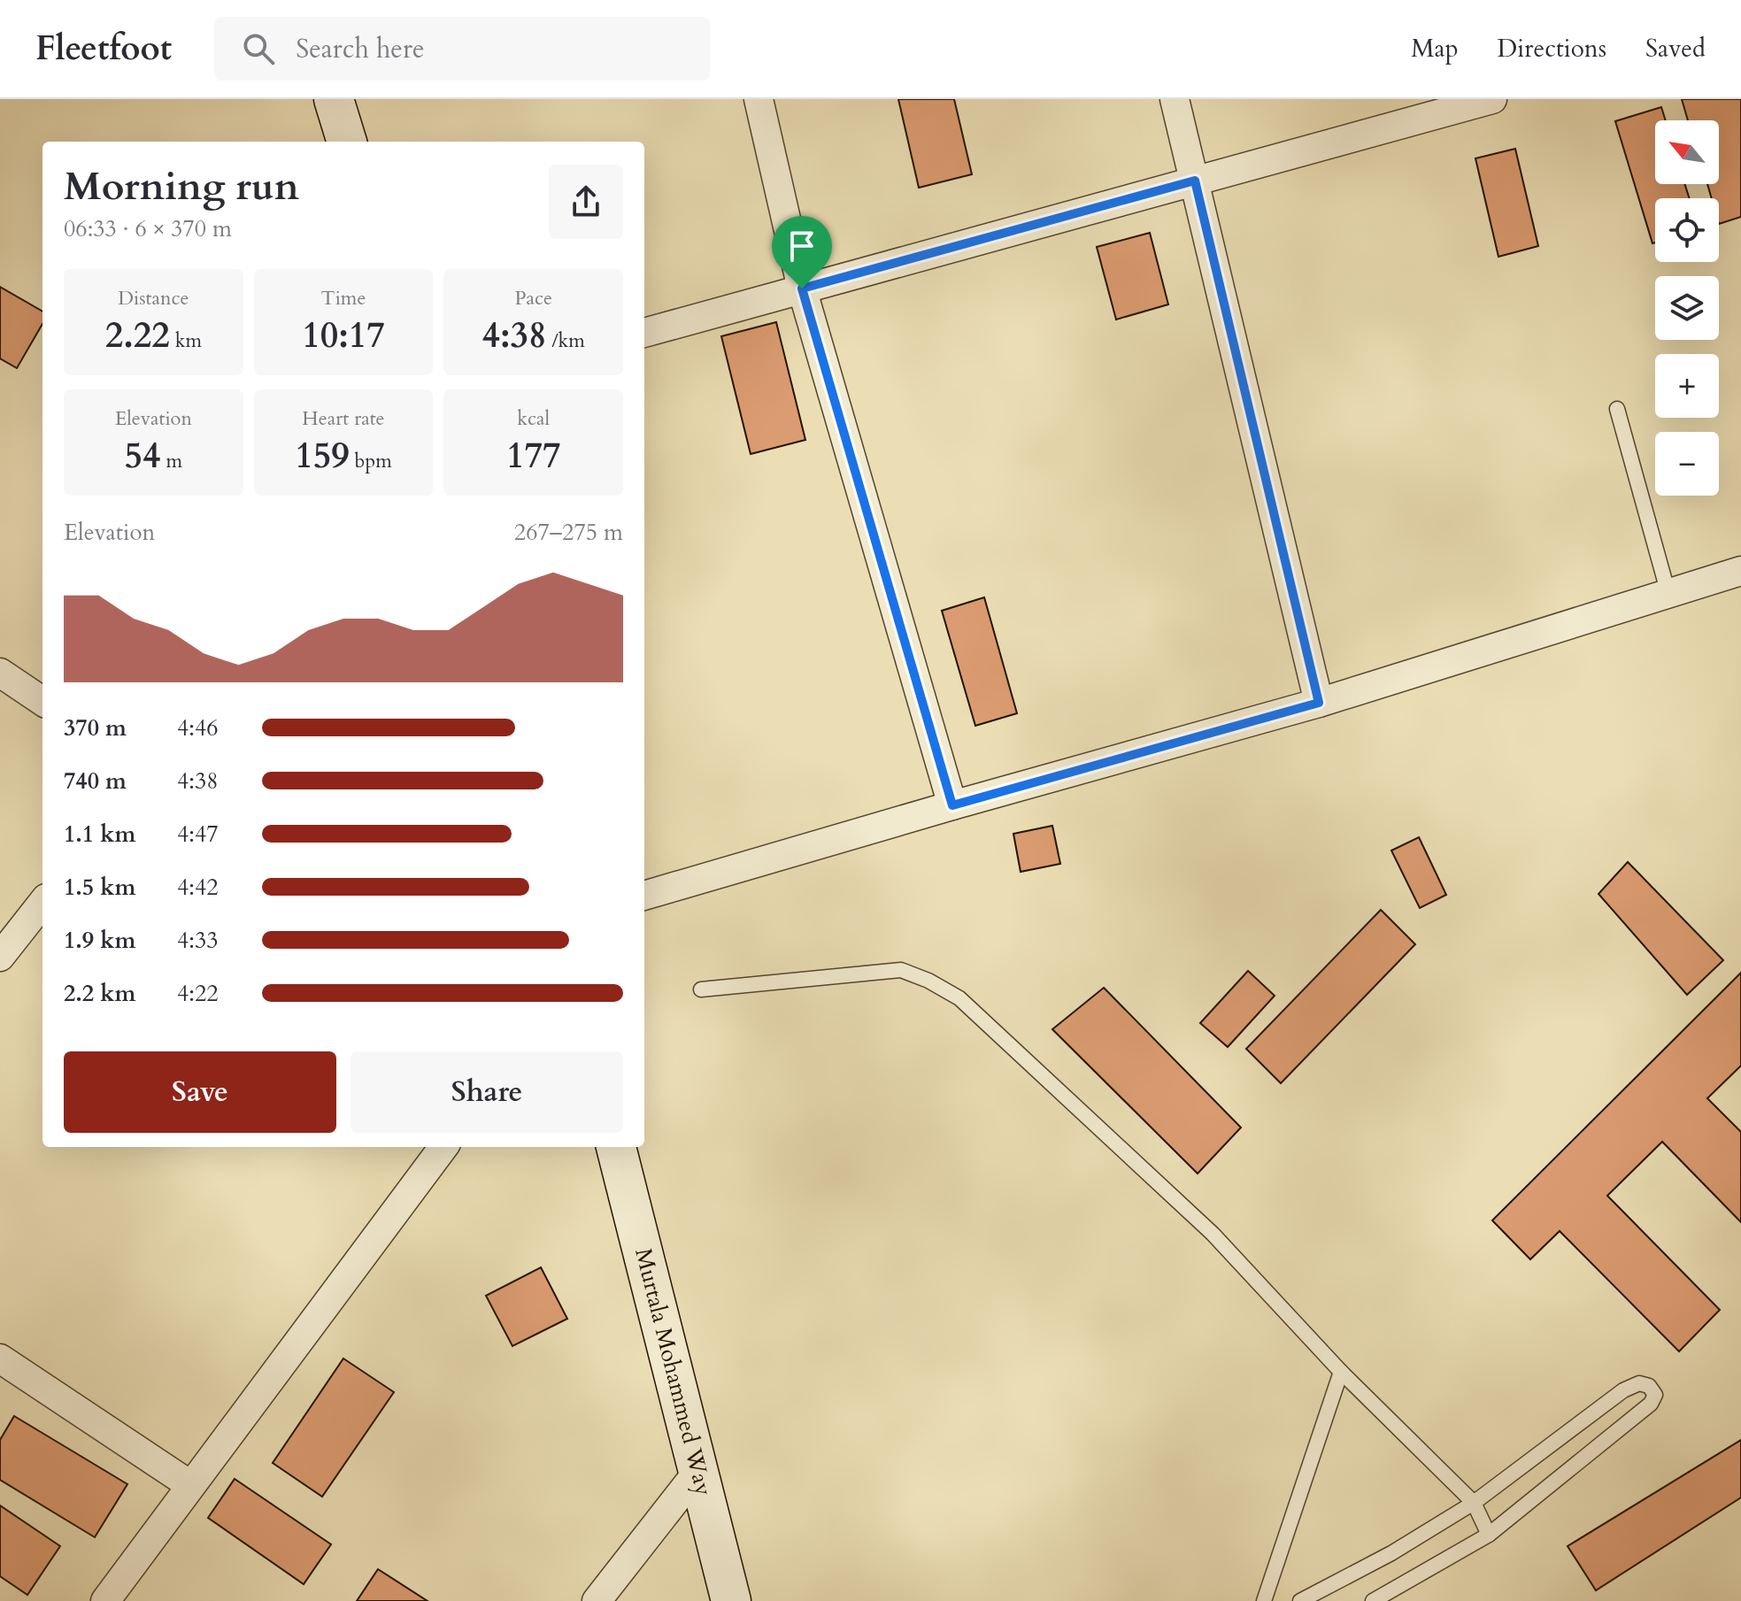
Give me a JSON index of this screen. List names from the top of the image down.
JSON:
{
  "streets": {
    "street": ["Murtala Mohammed Way"]
  },
  "north": "top left",
  "page": {
    "header": "Fleetfoot",
    "search": "Search here",
    "nav": ["Map", "Directions", "Saved"],
    "map_buttons": ["+", "−"],
    "heading": ["Morning run", "06:33 · 6 × 370 m"],
    "stats": [
      ["Distance", "2.22 km"],
      ["Time", "10:17"],
      ["Pace", "4:38 /km"],
      ["Elevation", "54 m"],
      ["Heart rate", "159 bpm"],
      ["kcal", "177"]
    ],
    "chart": ["Elevation", "267–275 m"],
    "list": [
      {
        "name": "370 m",
        "note": "4:46"
      },
      {
        "name": "740 m",
        "note": "4:38"
      },
      {
        "name": "1.1 km",
        "note": "4:47"
      },
      {
        "name": "1.5 km",
        "note": "4:42"
      },
      {
        "name": "1.9 km",
        "note": "4:33"
      },
      {
        "name": "2.2 km",
        "note": "4:22"
      }
    ],
    "buttons": ["Save", "Share"]
  }
}
